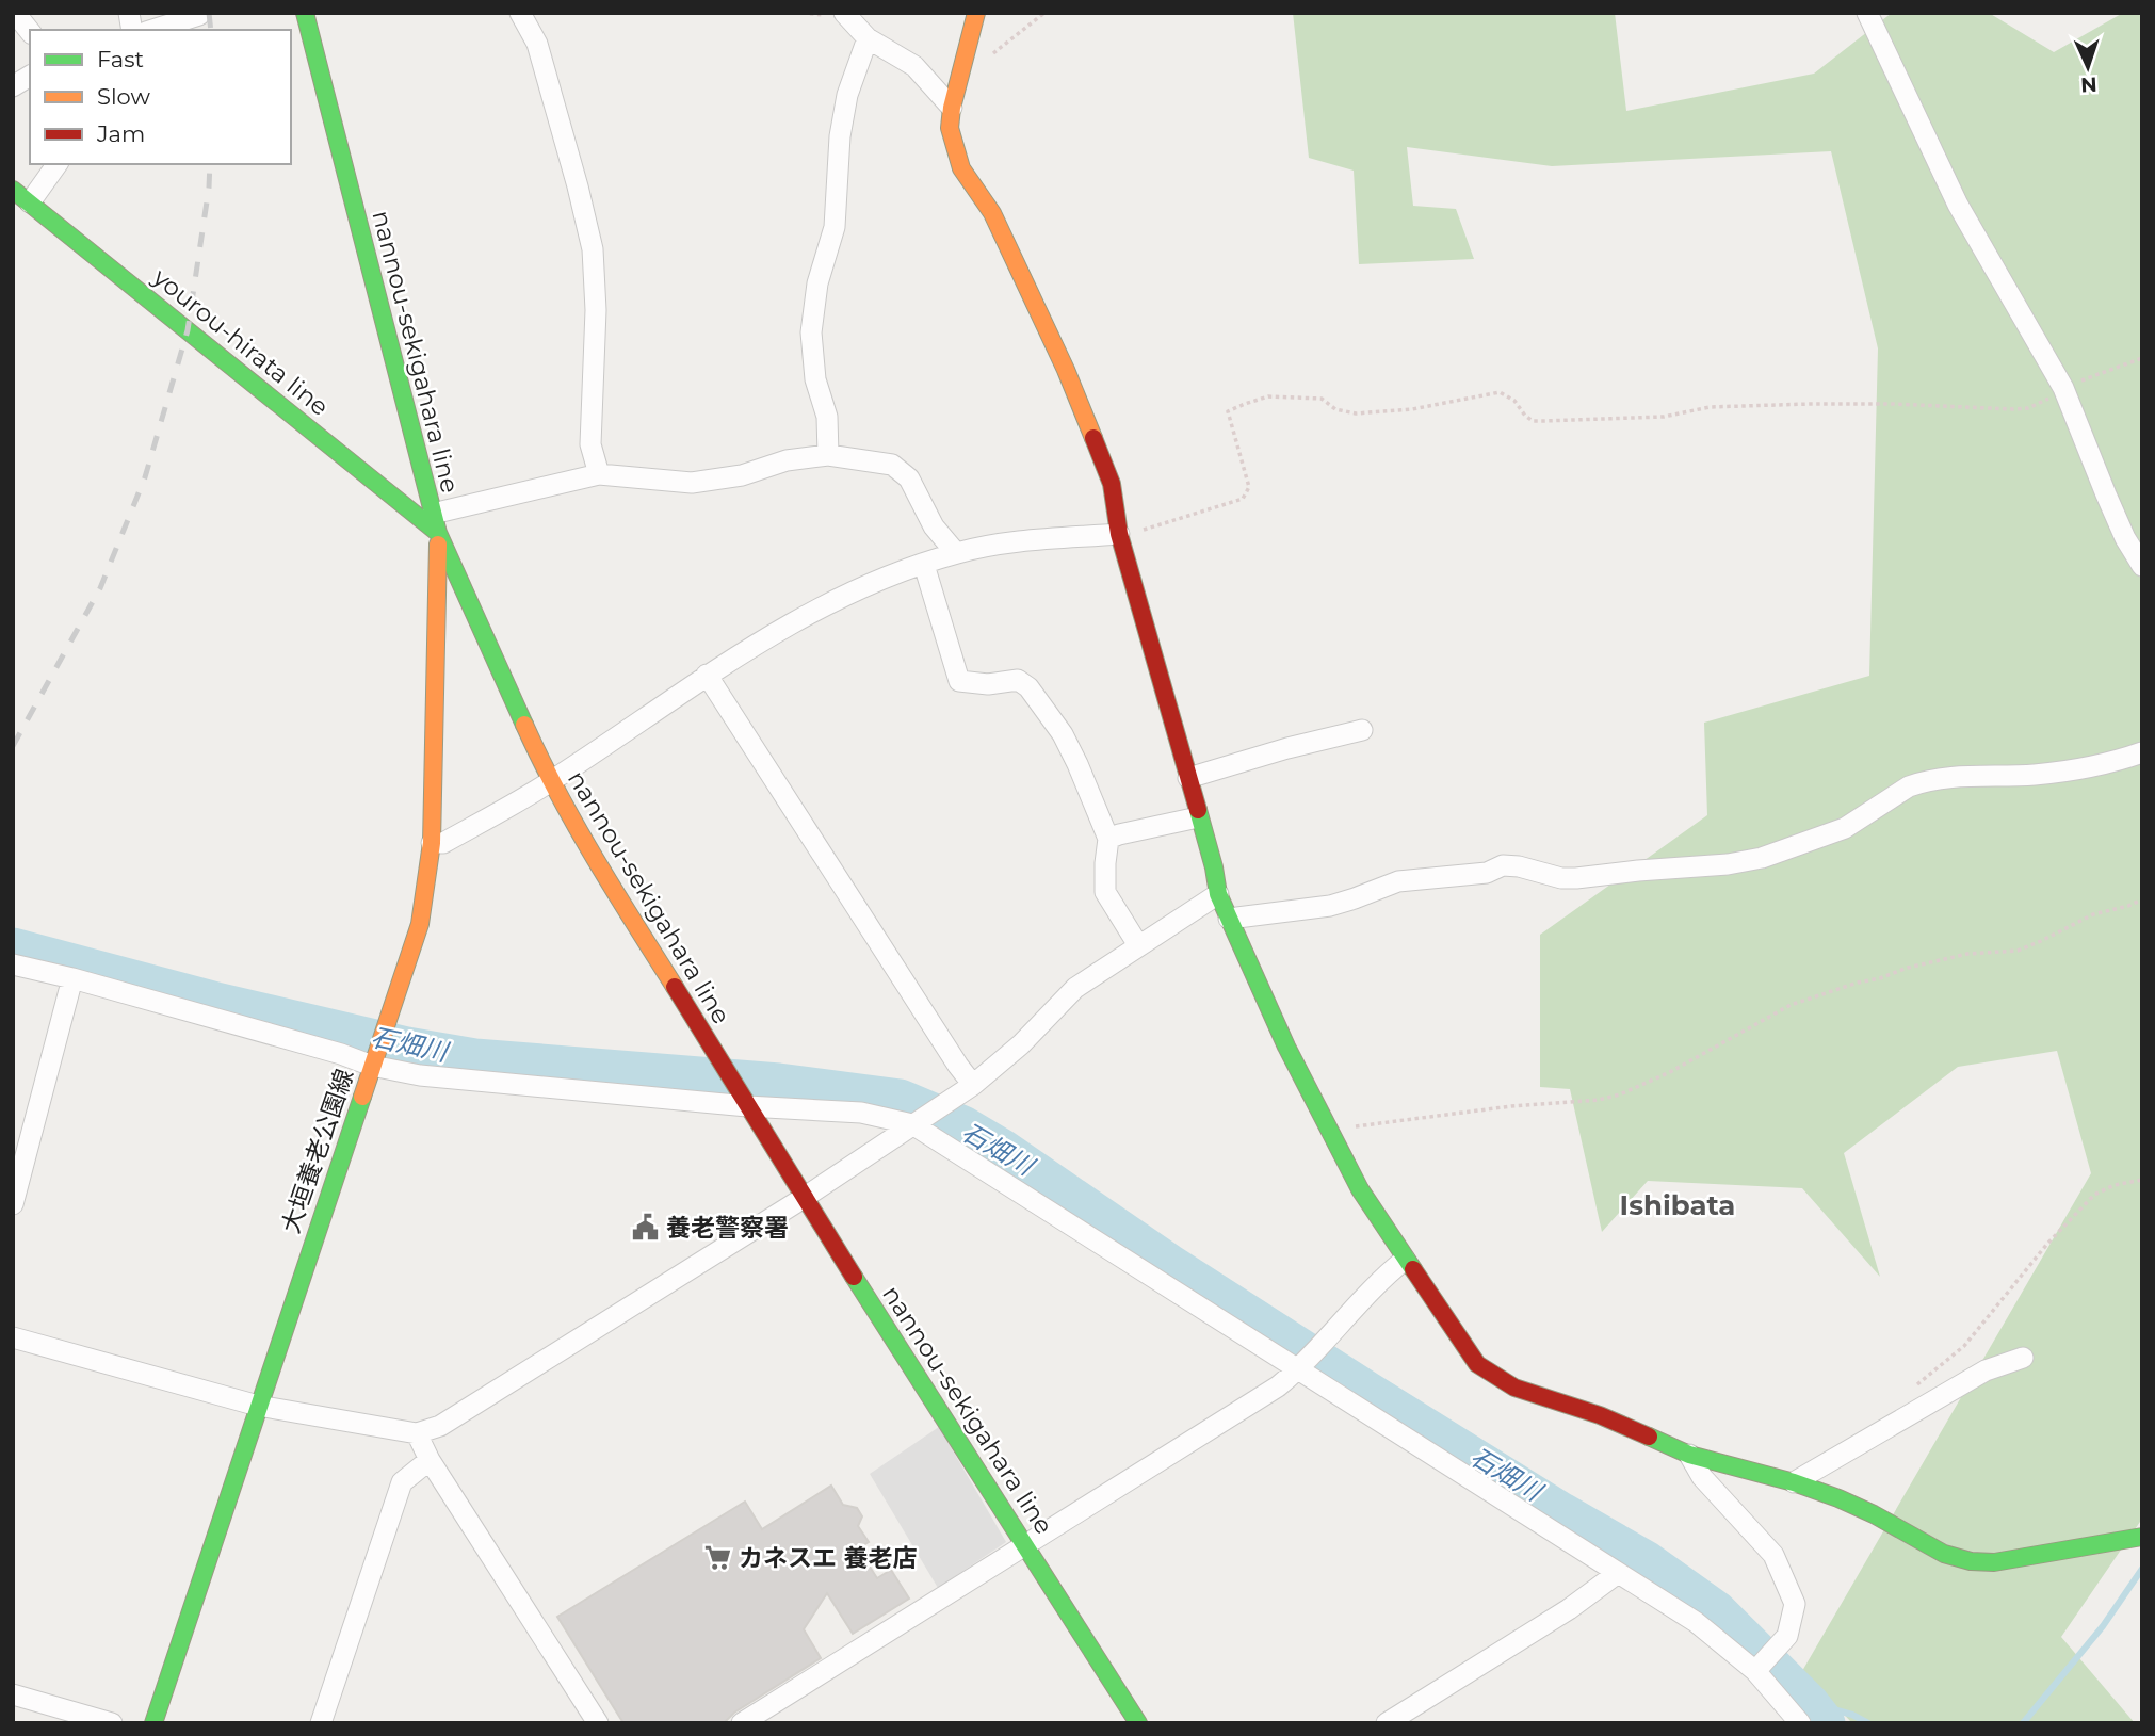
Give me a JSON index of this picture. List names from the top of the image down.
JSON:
{
  "streets": {
    "main road": ["yourou-hirata line", "nannou-sekigahara line", "大垣養老公園線"]
  },
  "crossings": [
    ["yourou-hirata line", "nannou-sekigahara line"],
    ["yourou-hirata line", "大垣養老公園線"],
    ["nannou-sekigahara line", "大垣養老公園線"]
  ],
  "districts": ["Ishibata"],
  "water": ["石畑川"],
  "places": {
    "public building": ["養老警察署"],
    "supermarket": ["カネスエ 養老店"]
  },
  "legend": ["Fast", "Slow", "Jam"],
  "north": "bottom"
}
